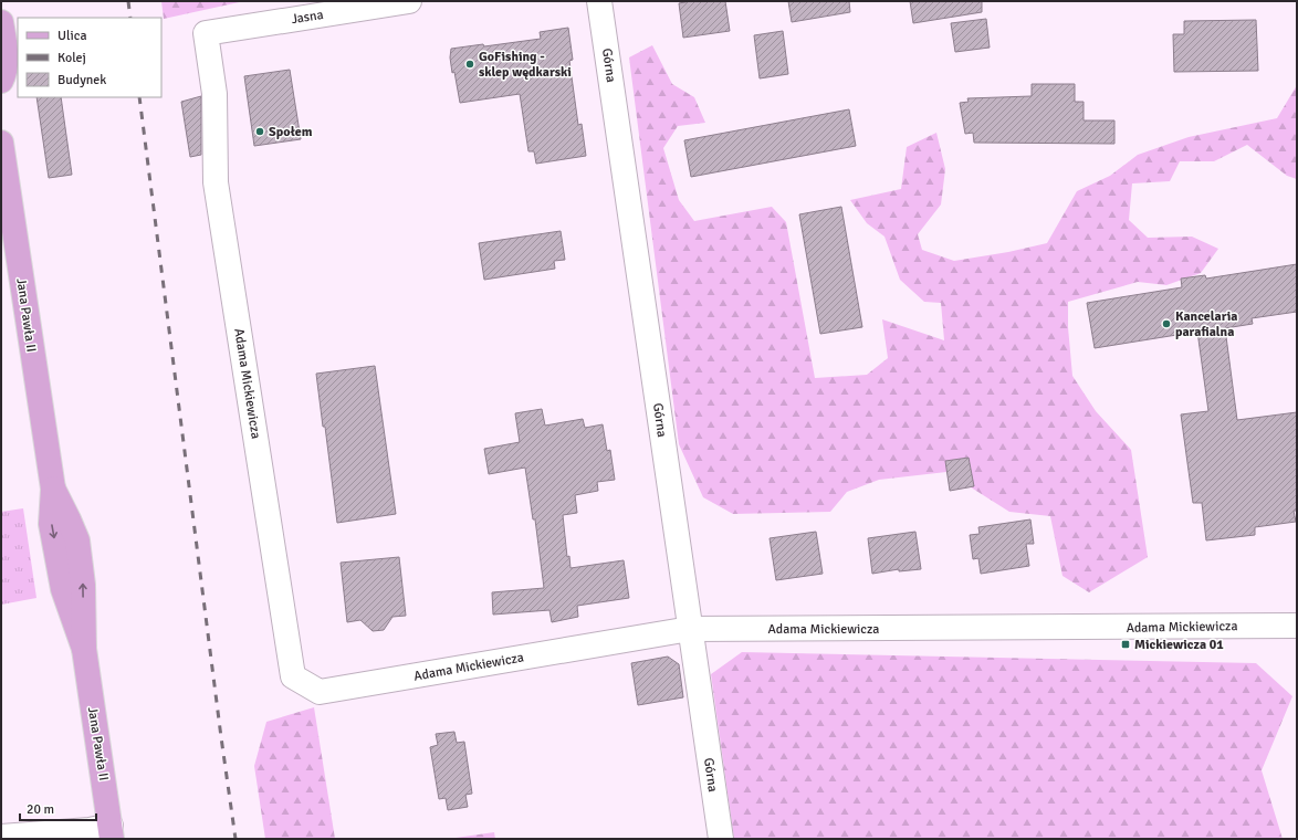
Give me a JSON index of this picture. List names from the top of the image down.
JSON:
{
  "streets": {
    "main road": ["Jana Pawła II"],
    "street": ["Jasna", "Górna", "Adama Mickiewicza"]
  },
  "crossings": [
    ["Jasna", "Adama Mickiewicza"],
    ["Górna", "Adama Mickiewicza"]
  ],
  "places": {
    "other": ["GoFishing - sklep wędkarski", "Społem", "Kancelaria parafialna"],
    "transit": ["Mickiewicza 01"]
  },
  "legend": ["Ulica", "Kolej", "Budynek"],
  "scale_bar": "20 m"
}
